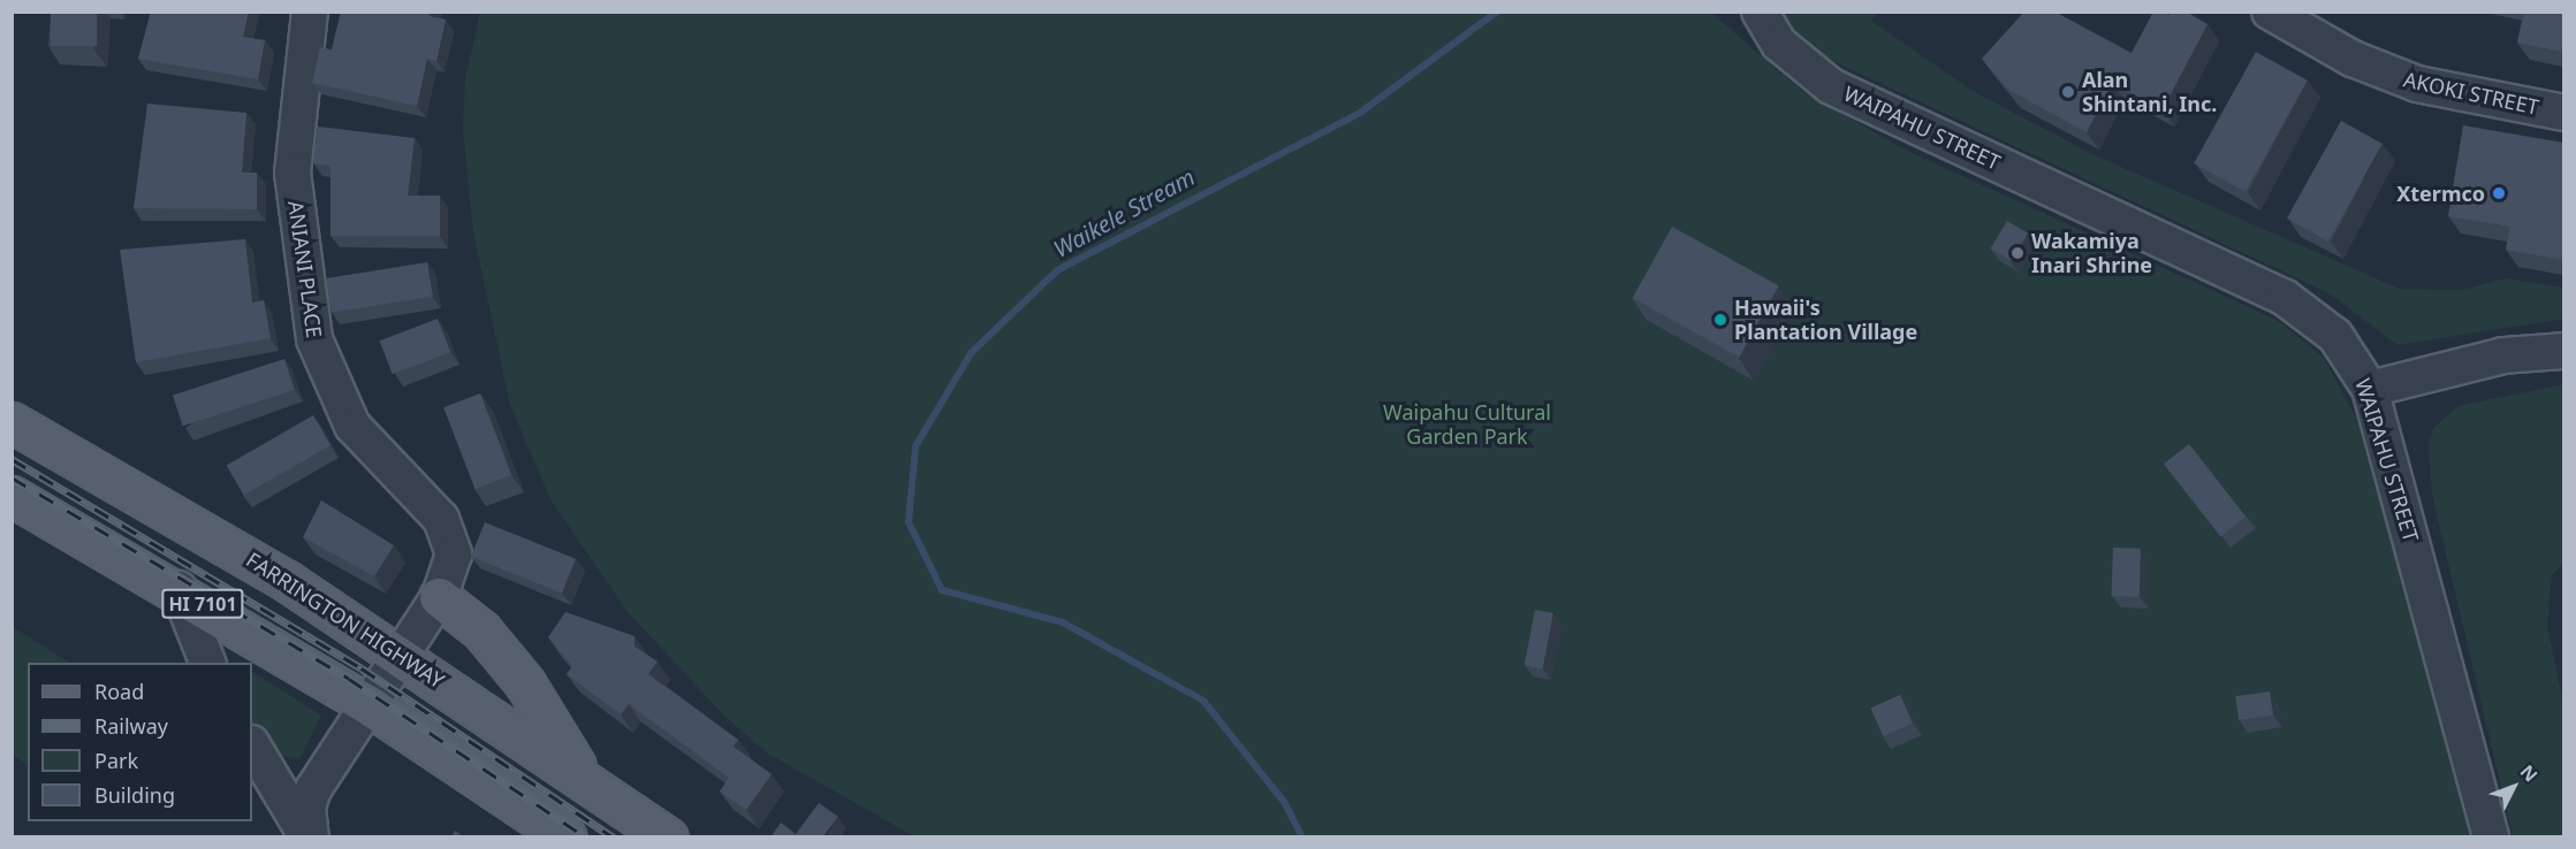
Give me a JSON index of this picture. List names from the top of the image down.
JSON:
{
  "streets": {
    "main road": ["HI 7101", "FARRINGTON HIGHWAY"],
    "street": ["AKOKI STREET", "WAIPAHU STREET", "ANIANI PLACE"]
  },
  "crossings": [
    ["ANIANI PLACE", "HI 7101"],
    ["ANIANI PLACE", "FARRINGTON HIGHWAY"]
  ],
  "water": ["Waikele Stream"],
  "parks": ["Waipahu Cultural Garden Park"],
  "places": [
    "Alan Shintani, Inc.",
    "Xtermco",
    "Wakamiya Inari Shrine",
    "Hawaii's Plantation Village"
  ],
  "legend": [
    "Road",
    "Railway",
    "Park",
    "Building"
  ],
  "north": "top right"
}
